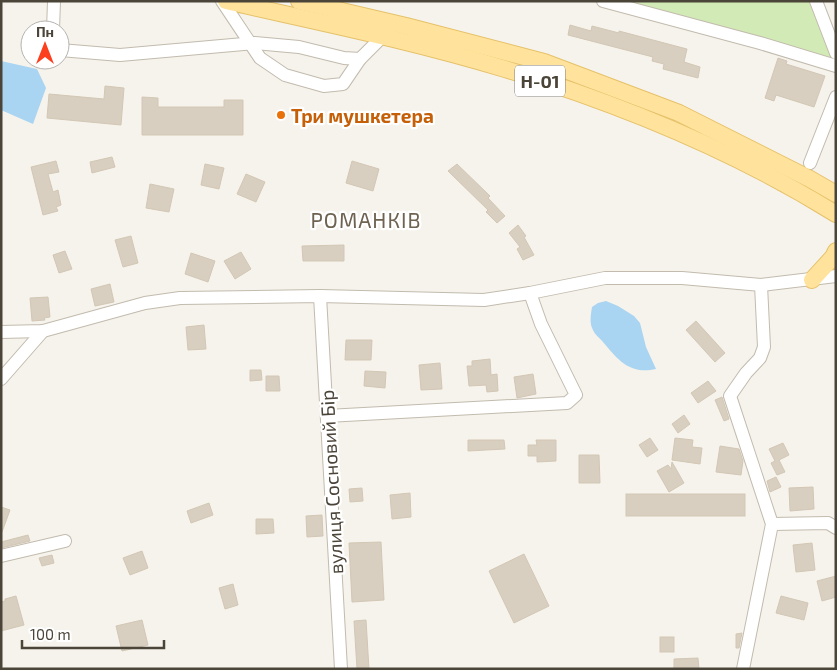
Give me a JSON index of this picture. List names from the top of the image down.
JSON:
{
  "streets": {
    "main road": ["Н-01"],
    "street": ["вулиця Сосновий Бір"]
  },
  "districts": ["РОМАНКІВ"],
  "places": ["Три мушкетера"],
  "scale_bar": "100 m",
  "north": "top"
}
